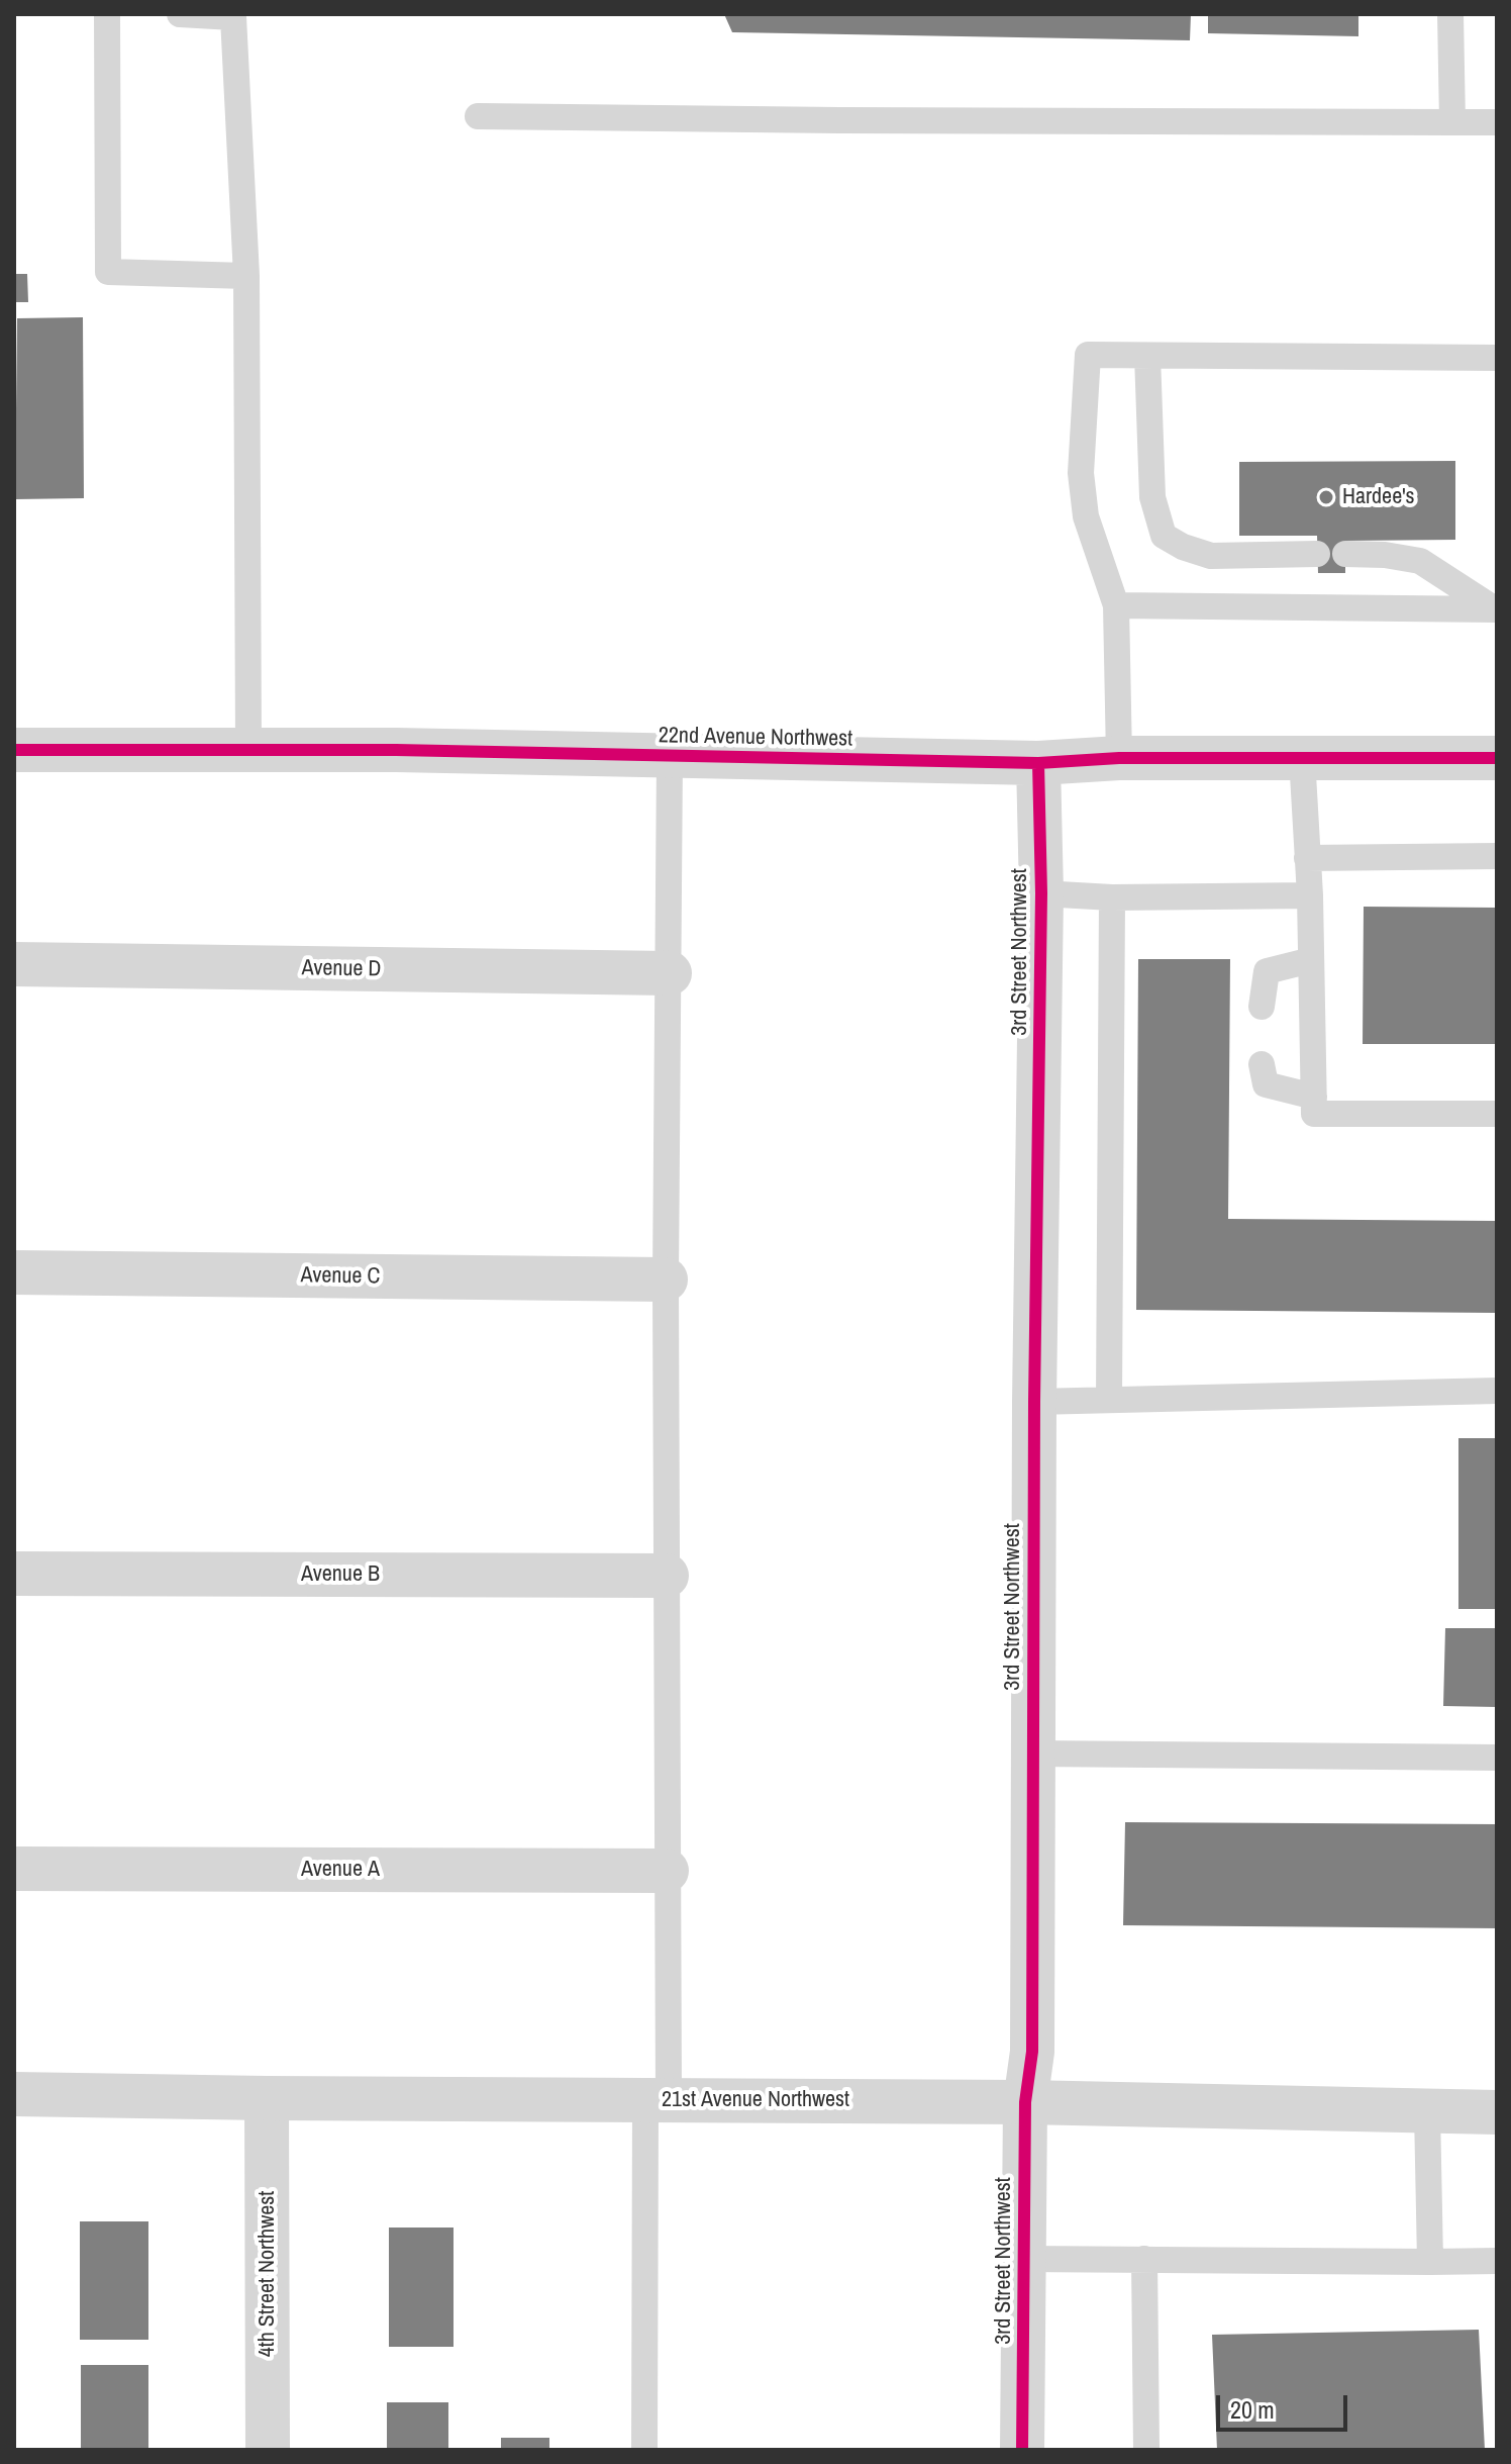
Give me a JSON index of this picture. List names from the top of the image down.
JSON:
{
  "streets": {
    "street": [
      "22nd Avenue Northwest",
      "3rd Street Northwest",
      "Avenue D",
      "Avenue C",
      "Avenue B",
      "Avenue A",
      "21st Avenue Northwest",
      "4th Street Northwest"
    ]
  },
  "crossings": [
    ["22nd Avenue Northwest", "3rd Street Northwest"],
    ["3rd Street Northwest", "21st Avenue Northwest"],
    ["21st Avenue Northwest", "4th Street Northwest"]
  ],
  "places": ["Hardee's"],
  "scale_bar": "20 m"
}
